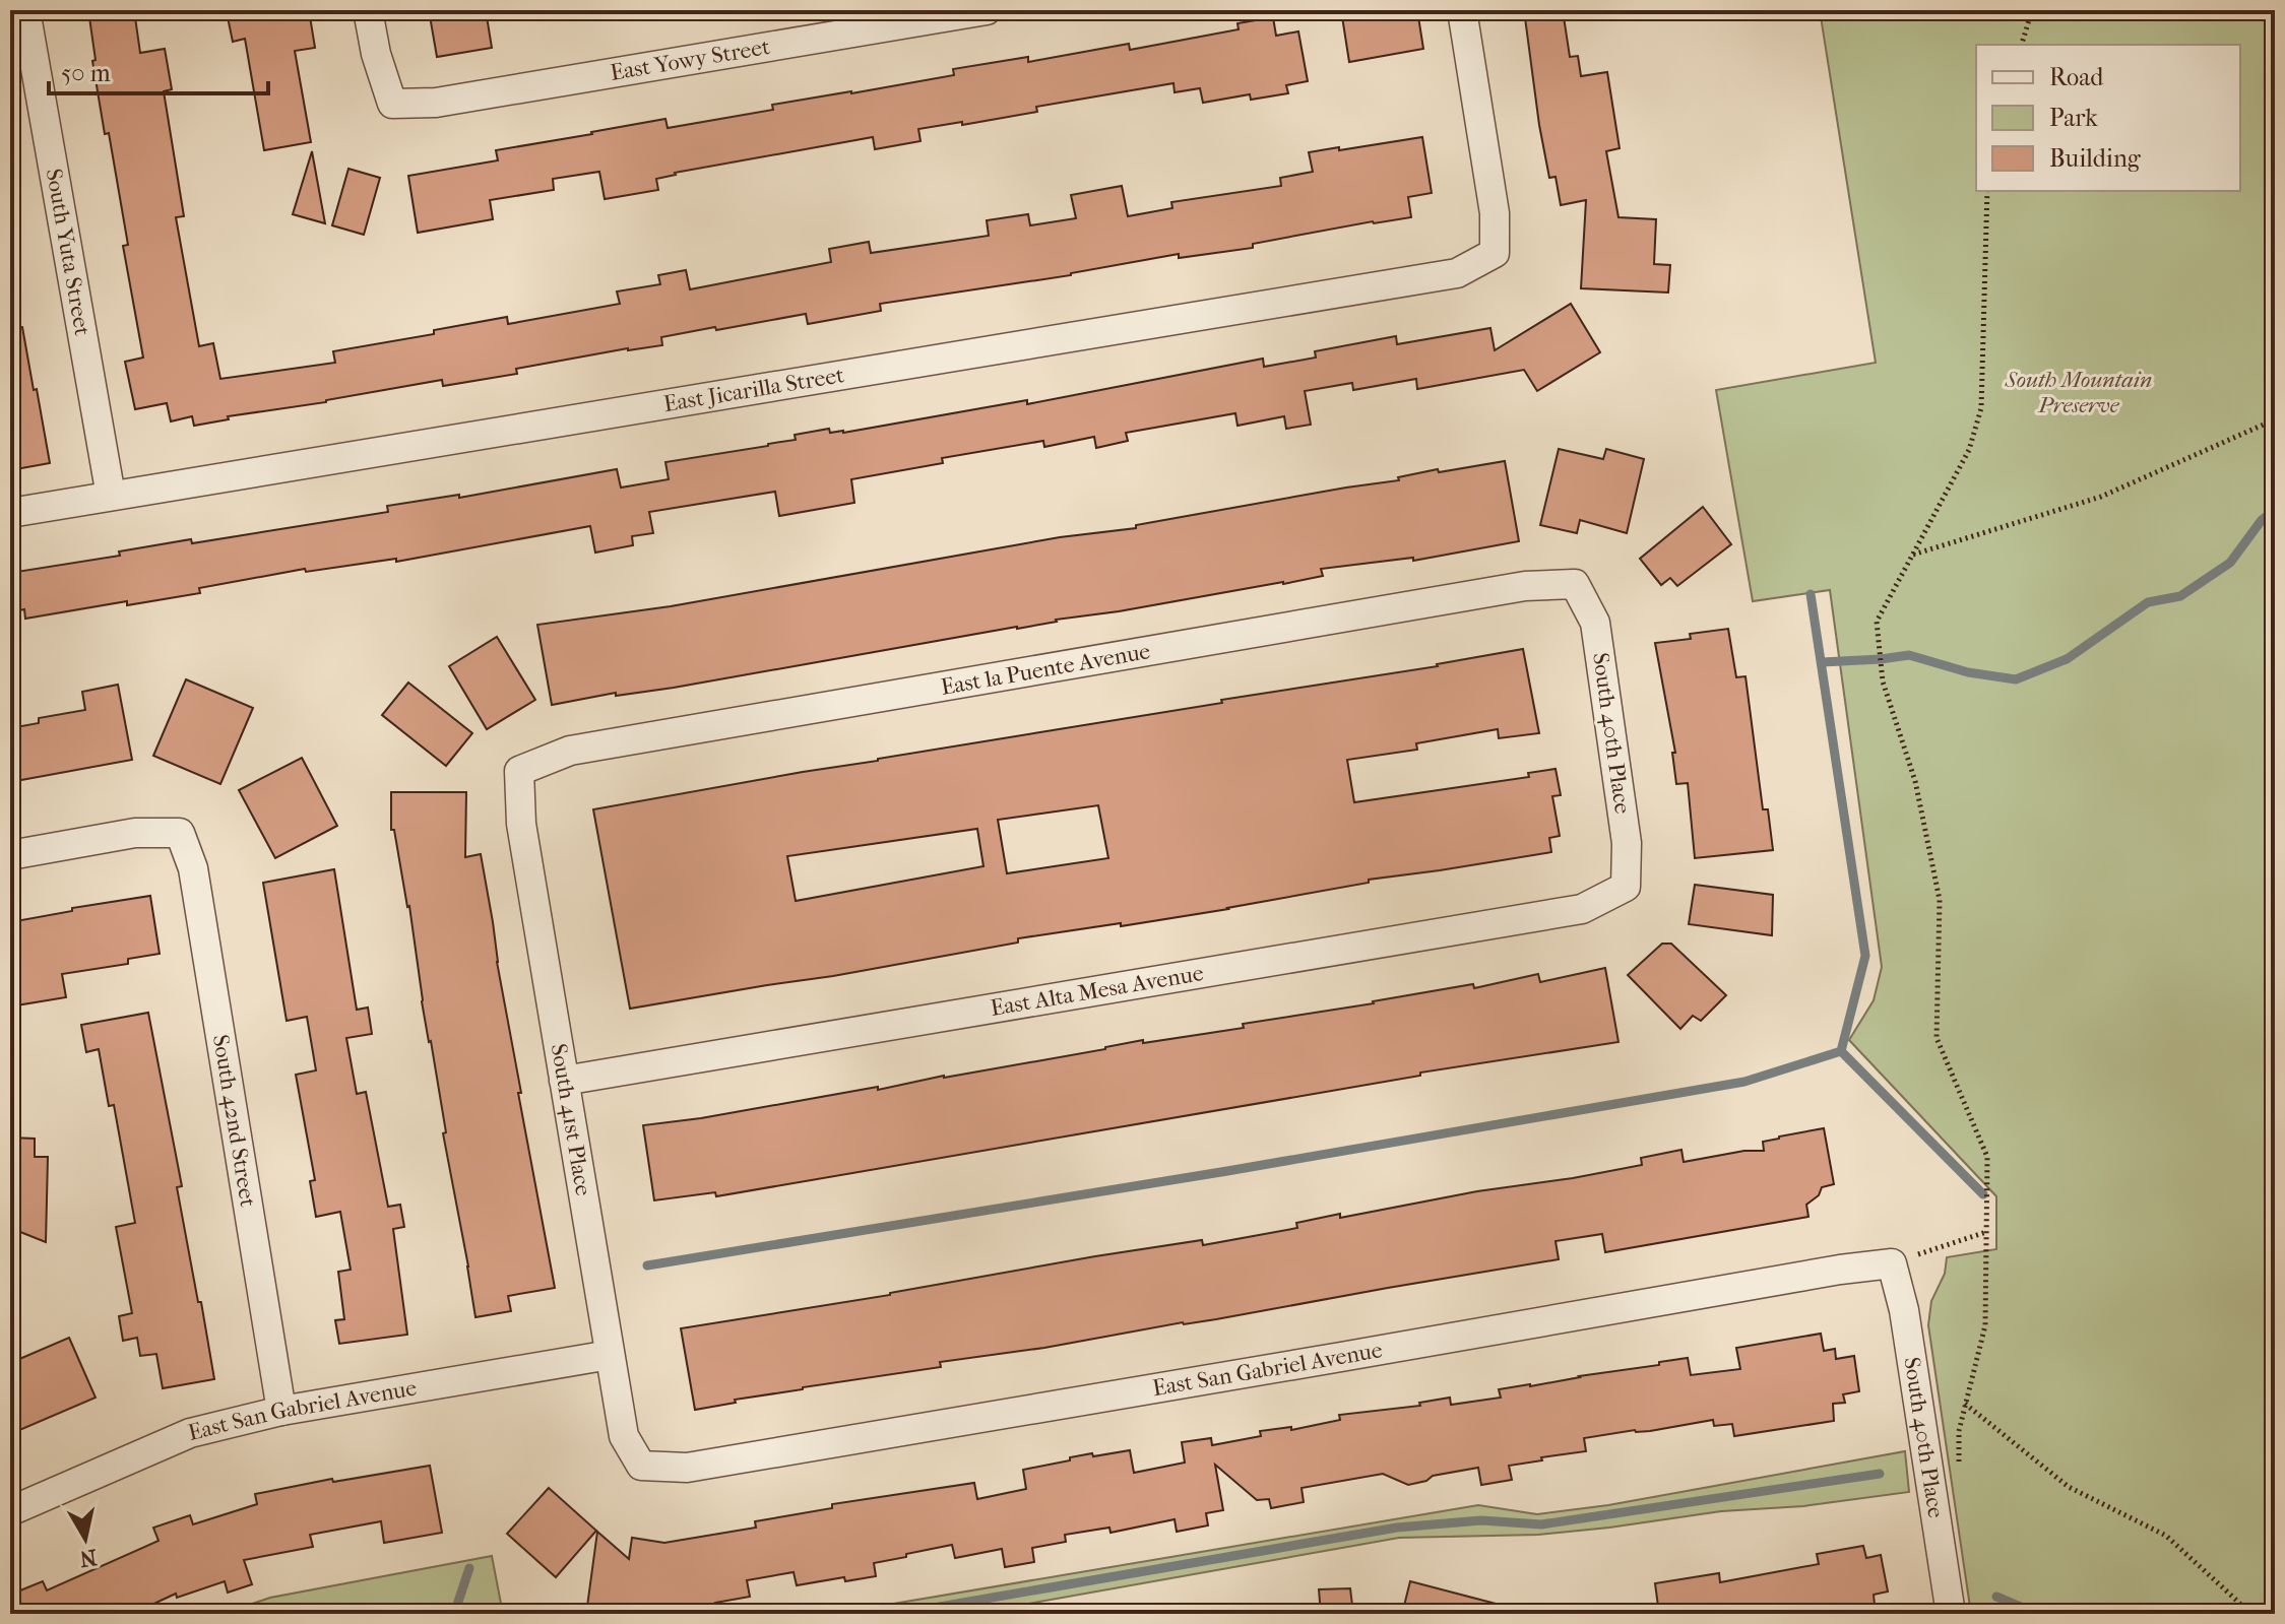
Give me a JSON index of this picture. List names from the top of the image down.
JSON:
{
  "streets": {
    "street": [
      "East Yowy Street",
      "South Yuta Street",
      "East Jicarilla Street",
      "East la Puente Avenue",
      "South 40th Place",
      "East Alta Mesa Avenue",
      "South 42nd Street",
      "South 41st Place",
      "East San Gabriel Avenue"
    ]
  },
  "crossings": [
    ["South Yuta Street", "East Jicarilla Street"],
    ["East la Puente Avenue", "South 40th Place"],
    ["East la Puente Avenue", "South 41st Place"],
    ["South 40th Place", "East Alta Mesa Avenue"],
    ["South 40th Place", "East San Gabriel Avenue"],
    ["East Alta Mesa Avenue", "South 41st Place"],
    ["South 42nd Street", "East San Gabriel Avenue"],
    ["South 41st Place", "East San Gabriel Avenue"]
  ],
  "parks": ["South Mountain Preserve"],
  "legend": ["Road", "Park", "Building"],
  "scale_bar": "50 m",
  "north": "bottom"
}
